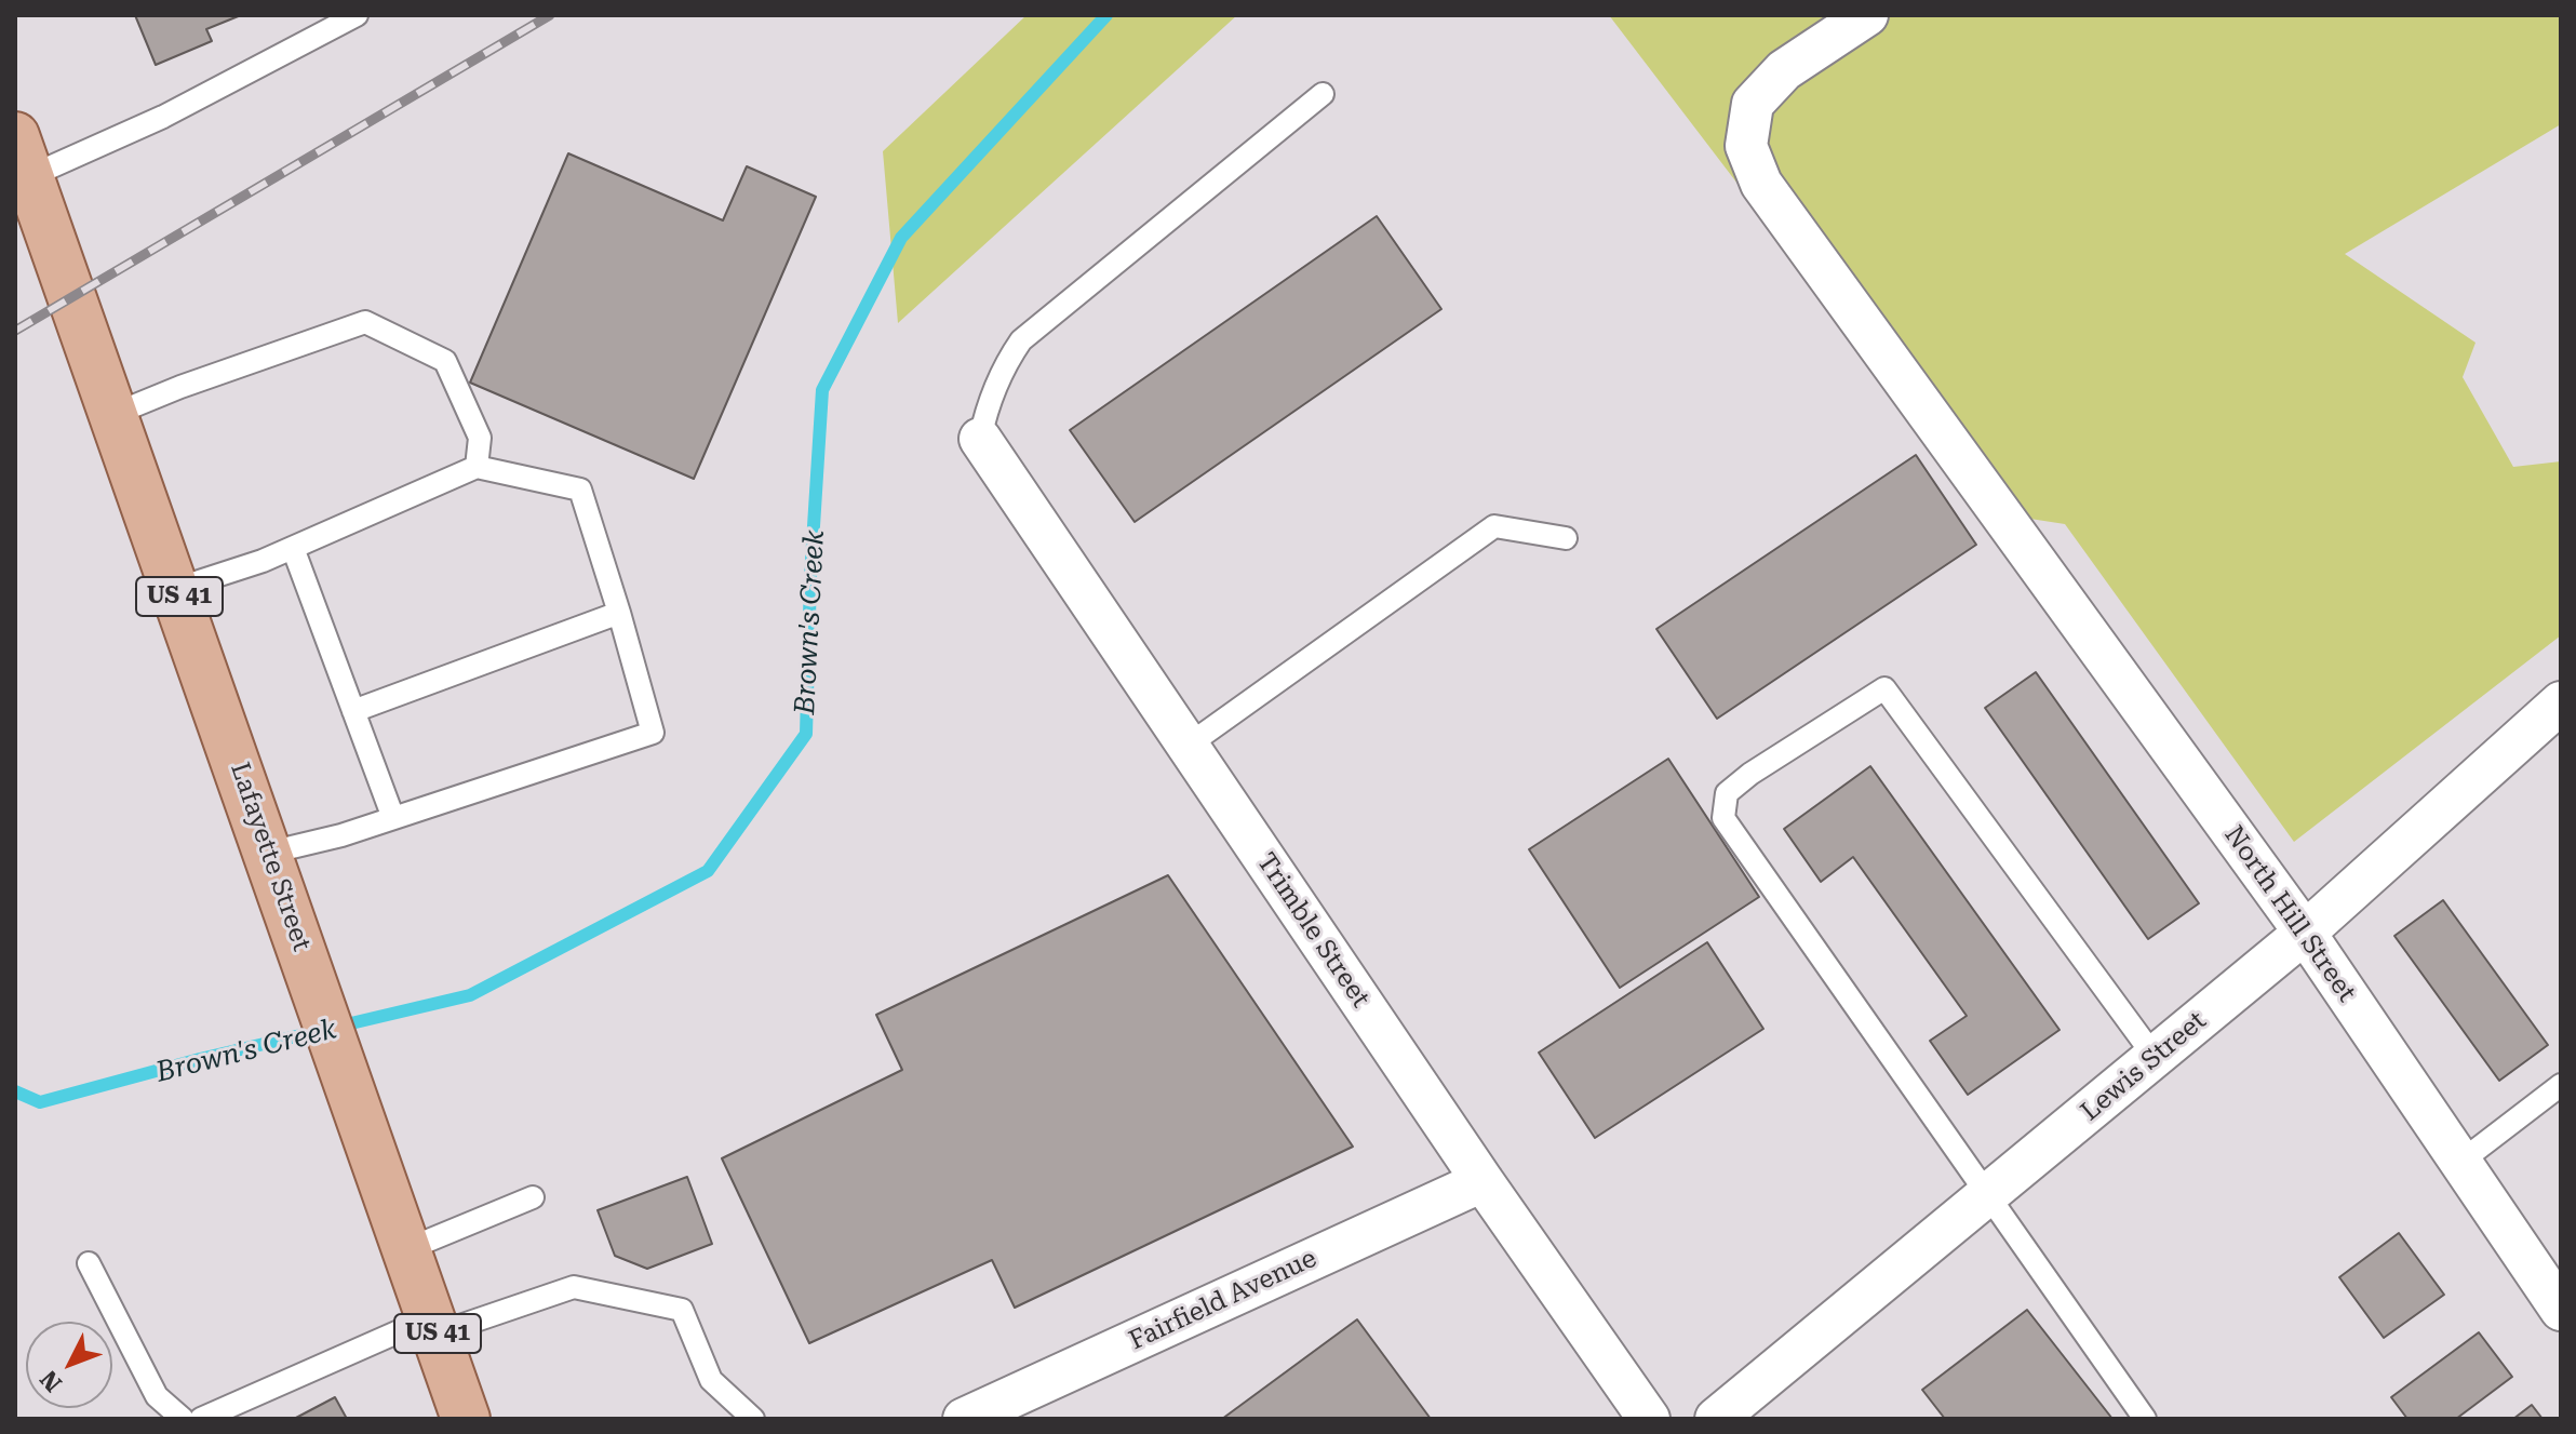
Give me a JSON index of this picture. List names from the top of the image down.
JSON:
{
  "streets": {
    "main road": ["US 41", "Lafayette Street"],
    "street": [
      "North Hill Street",
      "Trimble Street",
      "Lewis Street",
      "Fairfield Avenue"
    ]
  },
  "crossings": [
    ["North Hill Street", "Lewis Street"],
    ["Trimble Street", "Fairfield Avenue"]
  ],
  "water": ["Brown's Creek"],
  "north": "bottom left"
}
